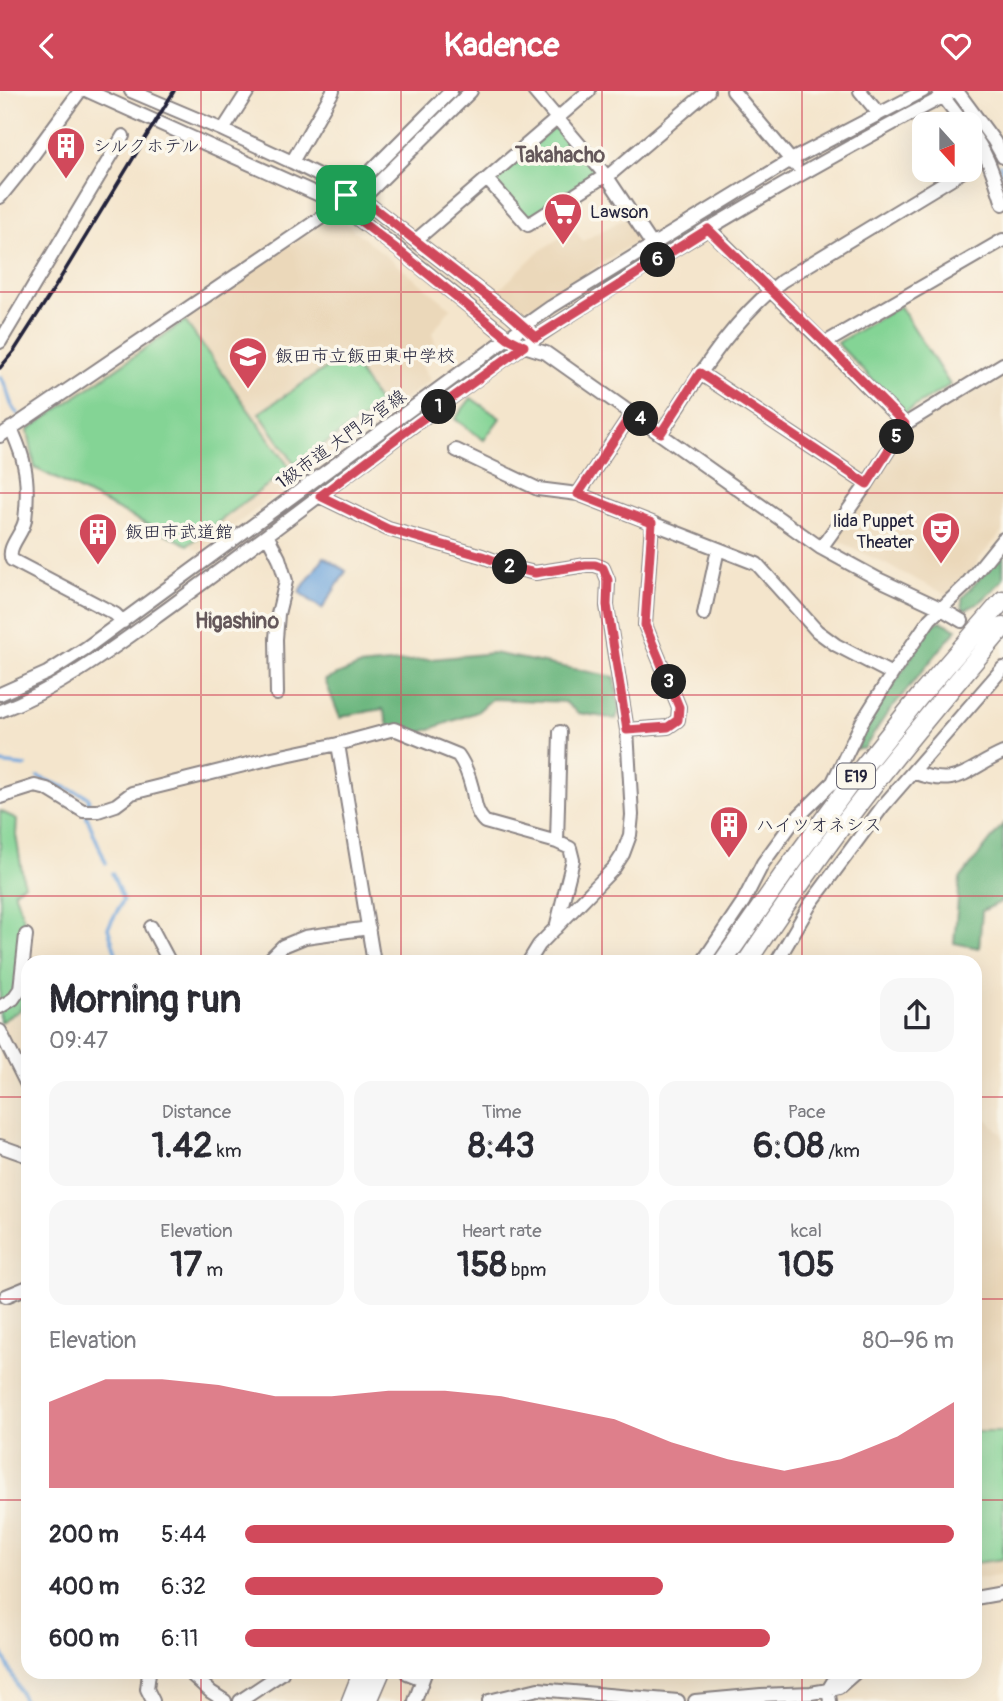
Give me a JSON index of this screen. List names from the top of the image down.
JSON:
{
  "streets": {
    "highway": ["E19"],
    "street": ["1級市道 大門今宮線"]
  },
  "districts": ["Takahacho", "Higashino"],
  "places": {
    "building": ["シルクホテル", "飯田市武道館", "ハイツオネシス"],
    "supermarket": ["Lawson"],
    "school or university": ["飯田市立飯田東中学校"],
    "theatre": ["Iida Puppet Theater"]
  },
  "north": "bottom",
  "page": {
    "header": "Kadence",
    "pins": [
      "6",
      "1",
      "4",
      "5",
      "2",
      "3"
    ],
    "heading": ["Morning run", "09:47"],
    "stats": [
      ["Distance", "1.42 km"],
      ["Time", "8:43"],
      ["Pace", "6:08 /km"],
      ["Elevation", "17 m"],
      ["Heart rate", "158 bpm"],
      ["kcal", "105"]
    ],
    "chart": ["Elevation", "80–96 m"],
    "list": [
      {
        "name": "200 m",
        "note": "5:44"
      },
      {
        "name": "400 m",
        "note": "6:32"
      },
      {
        "name": "600 m",
        "note": "6:11"
      }
    ]
  }
}
